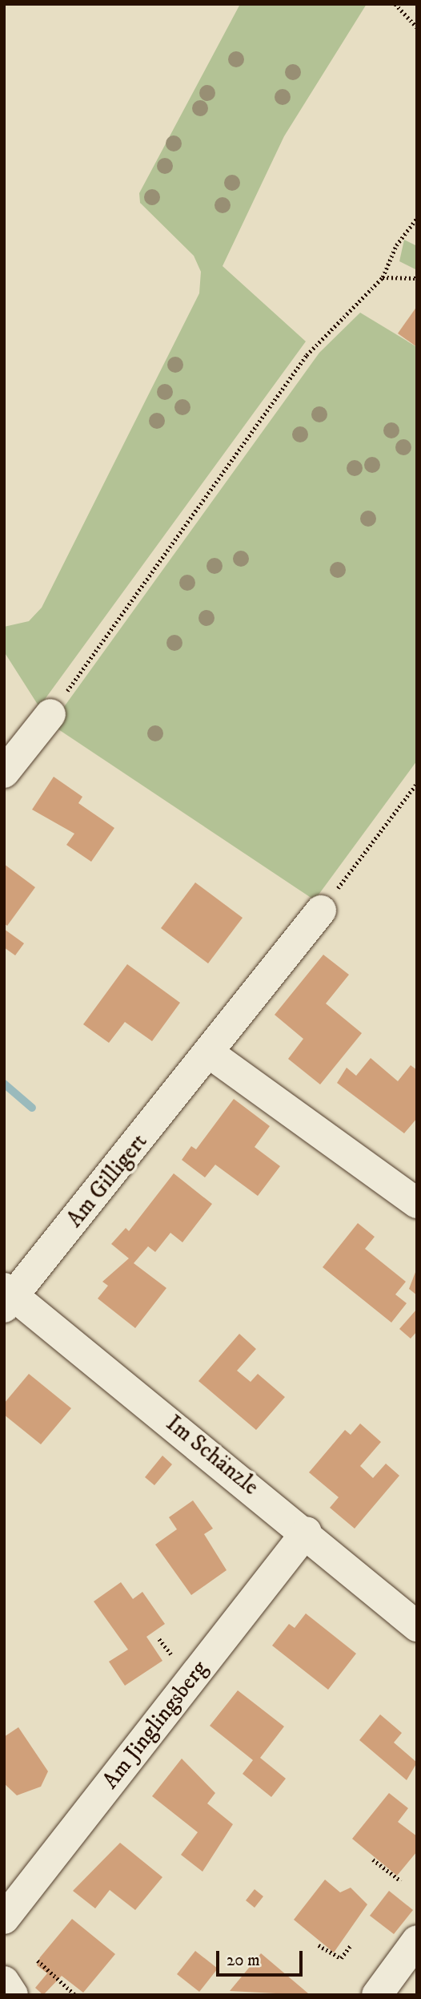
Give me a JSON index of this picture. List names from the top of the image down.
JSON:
{
  "streets": {
    "street": ["Am Gilligert", "Im Schänzle", "Am Jinglingsberg"]
  },
  "crossings": [
    ["Am Gilligert", "Im Schänzle"],
    ["Im Schänzle", "Am Jinglingsberg"]
  ],
  "scale_bar": "20 m"
}
